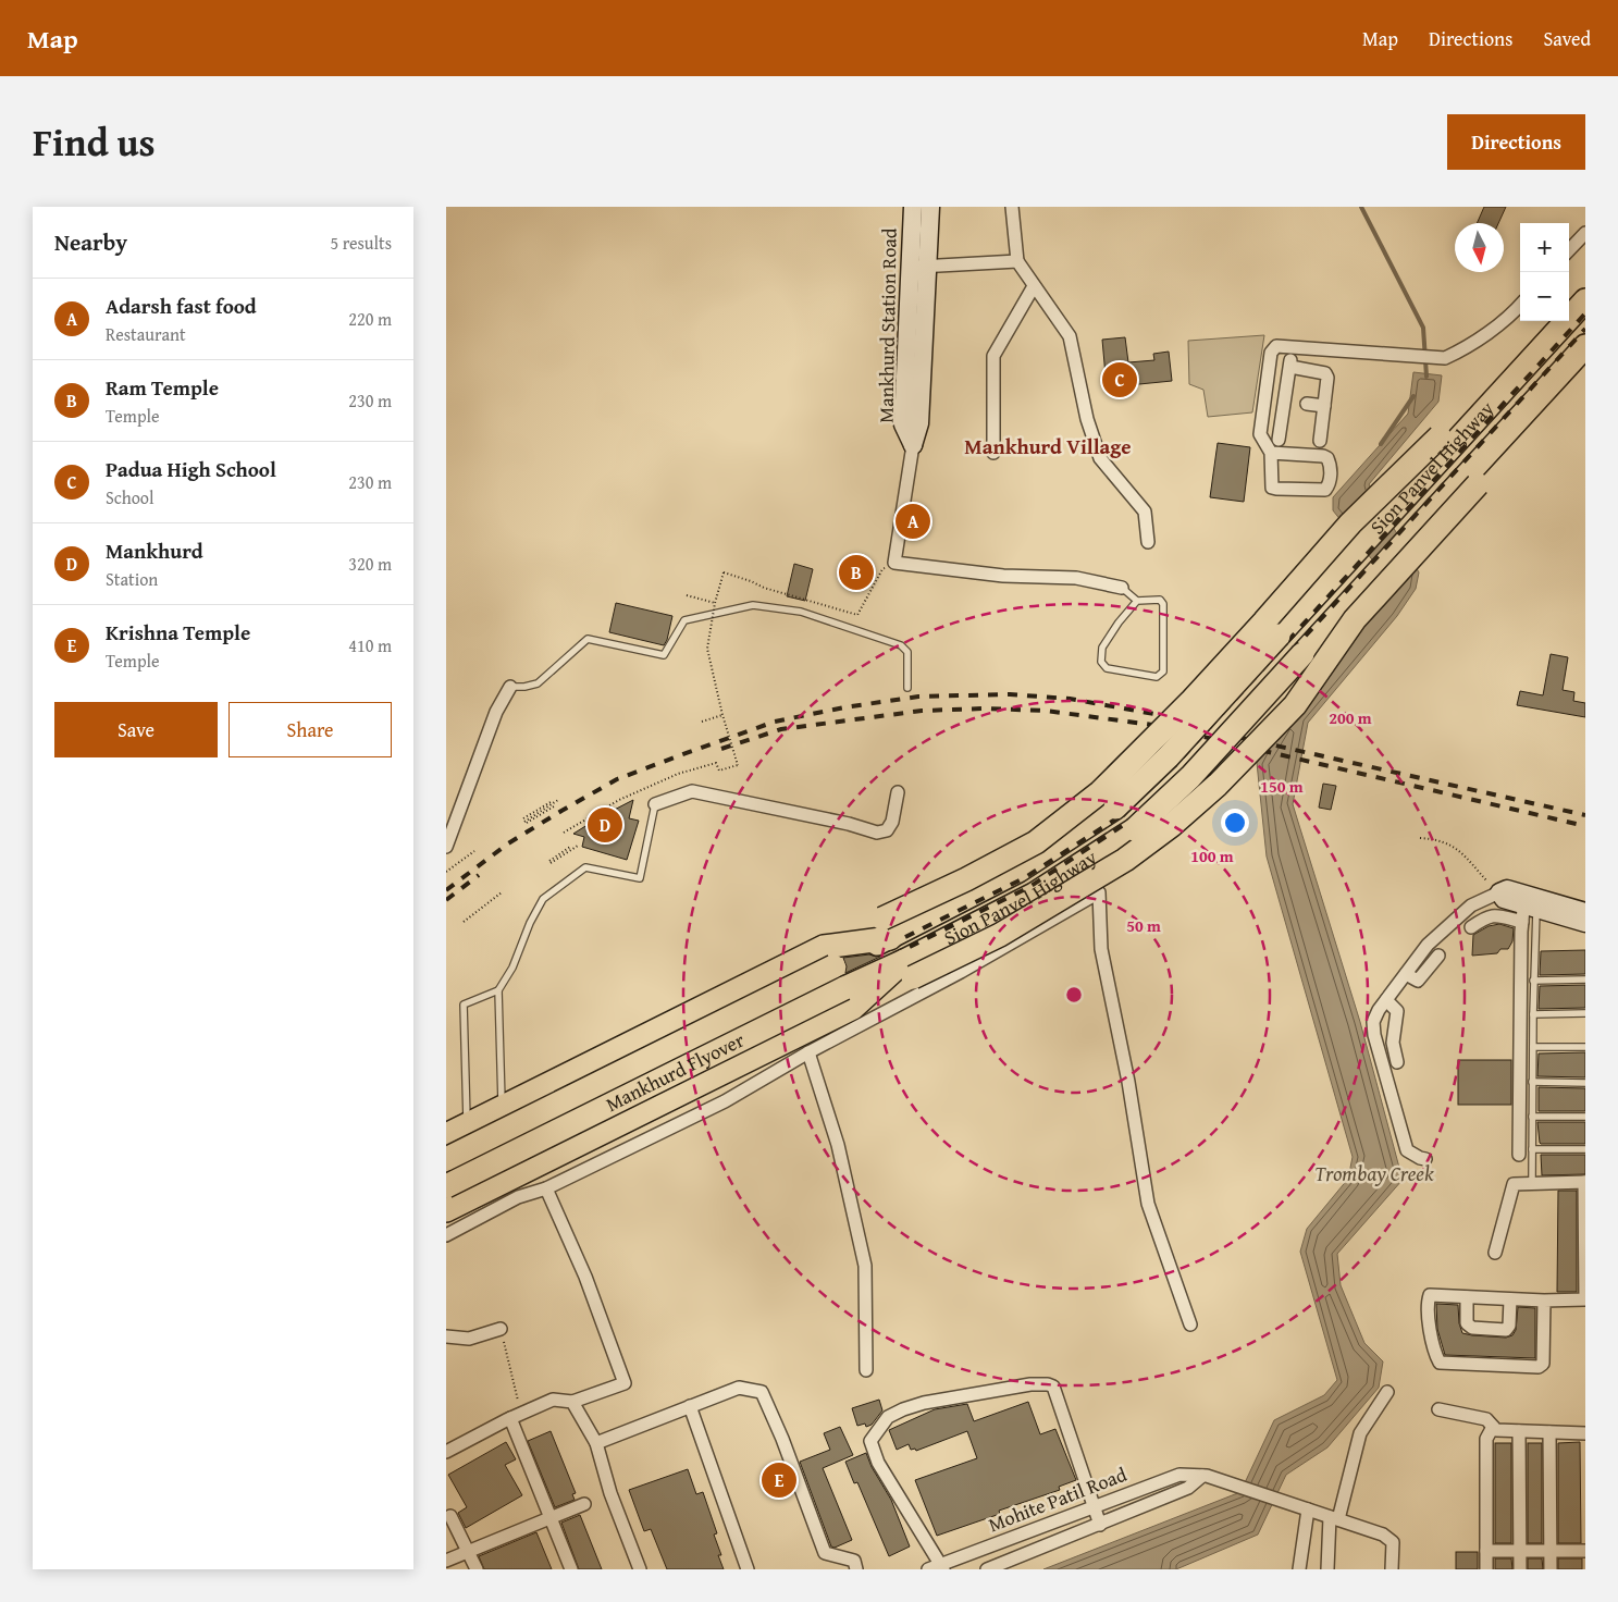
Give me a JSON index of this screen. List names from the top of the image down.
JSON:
{
  "streets": {
    "highway": ["Sion Panvel Highway", "Mankhurd Flyover"],
    "street": ["Mankhurd Station Road", "Mohite Patil Road"]
  },
  "crossings": [
    ["Sion Panvel Highway", "Mankhurd Flyover"]
  ],
  "districts": ["Mankhurd Village"],
  "water": ["Trombay Creek"],
  "north": "bottom",
  "page": {
    "header": "Map",
    "nav": ["Map", "Directions", "Saved"],
    "title": "Find us",
    "buttons": [
      "Directions",
      ["Save", "Share"]
    ],
    "heading": ["Nearby", "5 results"],
    "map_buttons": ["+", "−"],
    "list": [
      {
        "mark": "A",
        "name": "Adarsh fast food",
        "note": "Restaurant",
        "value": "220 m"
      },
      {
        "mark": "B",
        "name": "Ram Temple",
        "note": "Temple",
        "value": "230 m"
      },
      {
        "mark": "C",
        "name": "Padua High School",
        "note": "School",
        "value": "230 m"
      },
      {
        "mark": "D",
        "name": "Mankhurd",
        "note": "Station",
        "value": "320 m"
      },
      {
        "mark": "E",
        "name": "Krishna Temple",
        "note": "Temple",
        "value": "410 m"
      }
    ],
    "pins": [
      "C",
      "A",
      "B",
      "D",
      "E"
    ]
  },
  "rings": [
    "200 m",
    "150 m",
    "100 m",
    "50 m"
  ]
}
